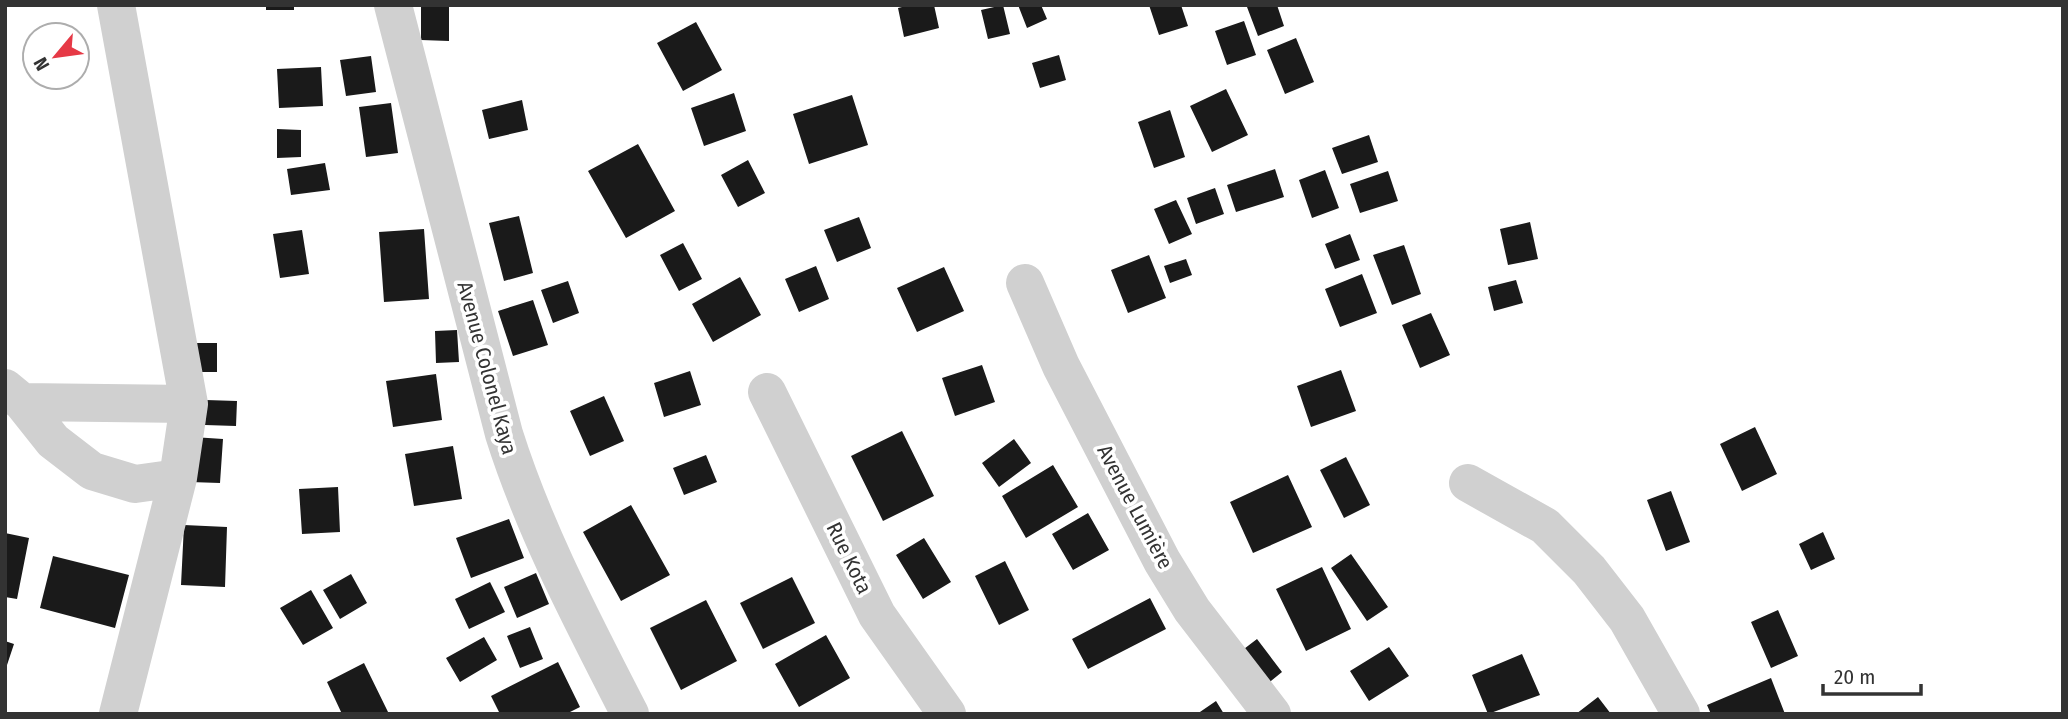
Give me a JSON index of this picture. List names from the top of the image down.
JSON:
{
  "streets": {
    "street": ["Avenue Colonel Kaya", "Avenue Lumière", "Rue Kota"]
  },
  "scale_bar": "20 m",
  "north": "bottom left"
}
